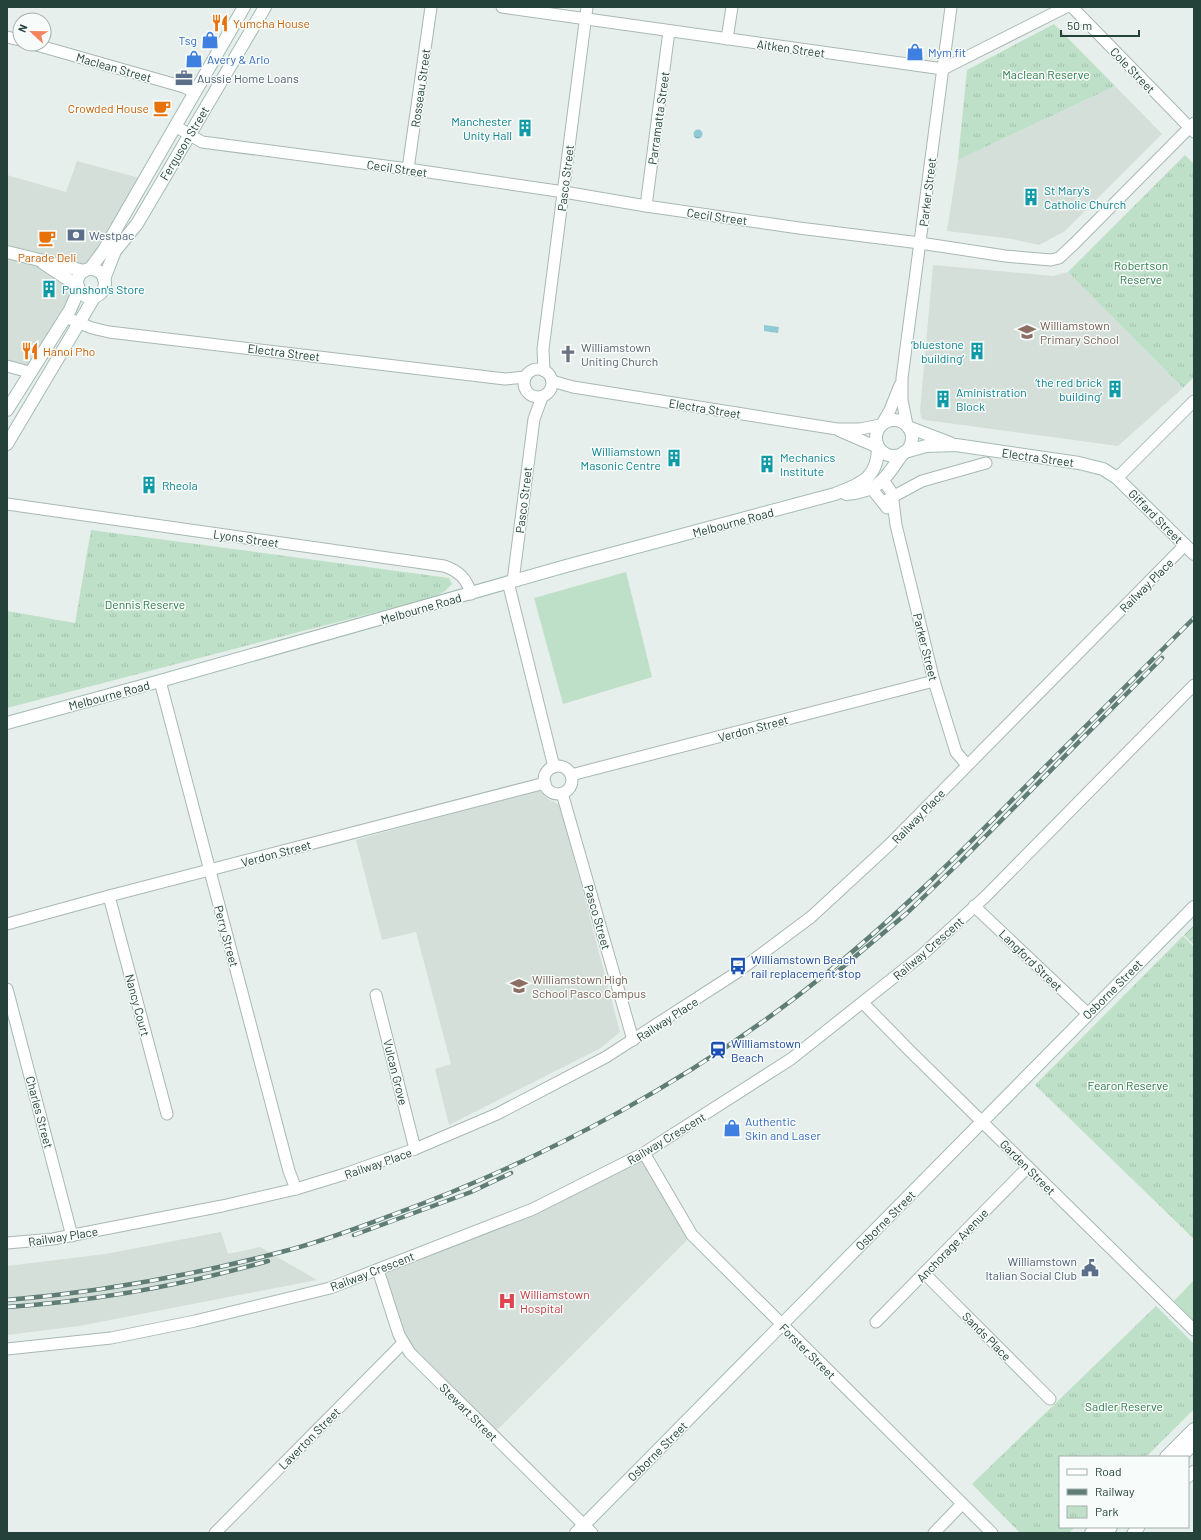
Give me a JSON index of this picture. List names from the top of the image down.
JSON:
{
  "streets": {
    "street": [
      "Aitken Street",
      "Maclean Street",
      "Cole Street",
      "Rosseau Street",
      "Parramatta Street",
      "Ferguson Street",
      "Cecil Street",
      "Pasco Street",
      "Parker Street",
      "Electra Street",
      "Giffard Street",
      "Melbourne Road",
      "Lyons Street",
      "Railway Place",
      "Verdon Street",
      "Perry Street",
      "Railway Crescent",
      "Langford Street",
      "Osborne Street",
      "Nancy Court",
      "Vulcan Grove",
      "Charles Street",
      "Garden Street",
      "Anchorage Avenue",
      "Sands Place",
      "Forster Street",
      "Stewart Street",
      "Laverton Street"
    ]
  },
  "crossings": [
    ["Aitken Street", "Parramatta Street"],
    ["Aitken Street", "Pasco Street"],
    ["Aitken Street", "Parker Street"],
    ["Maclean Street", "Ferguson Street"],
    ["Cole Street", "Cecil Street"],
    ["Rosseau Street", "Cecil Street"],
    ["Parramatta Street", "Cecil Street"],
    ["Ferguson Street", "Cecil Street"],
    ["Cecil Street", "Pasco Street"],
    ["Cecil Street", "Parker Street"],
    ["Pasco Street", "Electra Street"],
    ["Pasco Street", "Melbourne Road"],
    ["Pasco Street", "Railway Place"],
    ["Pasco Street", "Verdon Street"],
    ["Parker Street", "Electra Street"],
    ["Parker Street", "Melbourne Road"],
    ["Parker Street", "Railway Place"],
    ["Parker Street", "Verdon Street"],
    ["Electra Street", "Giffard Street"],
    ["Electra Street", "Melbourne Road"],
    ["Giffard Street", "Railway Place"],
    ["Melbourne Road", "Lyons Street"],
    ["Melbourne Road", "Perry Street"],
    ["Railway Place", "Perry Street"],
    ["Railway Place", "Vulcan Grove"],
    ["Railway Place", "Charles Street"],
    ["Verdon Street", "Perry Street"],
    ["Verdon Street", "Nancy Court"],
    ["Railway Crescent", "Langford Street"],
    ["Railway Crescent", "Garden Street"],
    ["Railway Crescent", "Forster Street"],
    ["Railway Crescent", "Stewart Street"],
    ["Langford Street", "Osborne Street"],
    ["Osborne Street", "Garden Street"],
    ["Osborne Street", "Forster Street"],
    ["Osborne Street", "Stewart Street"],
    ["Garden Street", "Anchorage Avenue"],
    ["Anchorage Avenue", "Sands Place"],
    ["Stewart Street", "Laverton Street"]
  ],
  "parks": [
    "Maclean Reserve",
    "Robertson Reserve",
    "Dennis Reserve",
    "Fearon Reserve",
    "Sadler Reserve"
  ],
  "places": {
    "restaurant": ["Yumcha House", "Hanoi Pho"],
    "shop": [
      "Tsg",
      "Mym fit",
      "Avery & Arlo",
      "Authentic Skin and Laser"
    ],
    "office": ["Aussie Home Loans"],
    "cafe": ["Crowded House", "Parade Deli"],
    "building": [
      "Manchester Unity Hall",
      "St Mary's Catholic Church",
      "Punshon's Store",
      "‘bluestone building’",
      "‘the red brick building’",
      "Aministration Block",
      "Williamstown Masonic Centre",
      "Mechanics Institute",
      "Rheola"
    ],
    "bank": ["Westpac"],
    "school or university": ["Williamstown Primary School", "Williamstown High School Pasco Campus"],
    "church": ["Williamstown Uniting Church"],
    "bus stop": ["Williamstown Beach rail replacement stop"],
    "station": ["Williamstown Beach"],
    "public building": ["Williamstown Italian Social Club"],
    "hospital": ["Williamstown Hospital"]
  },
  "legend": ["Road", "Railway", "Park"],
  "scale_bar": "50 m",
  "north": "left"
}
